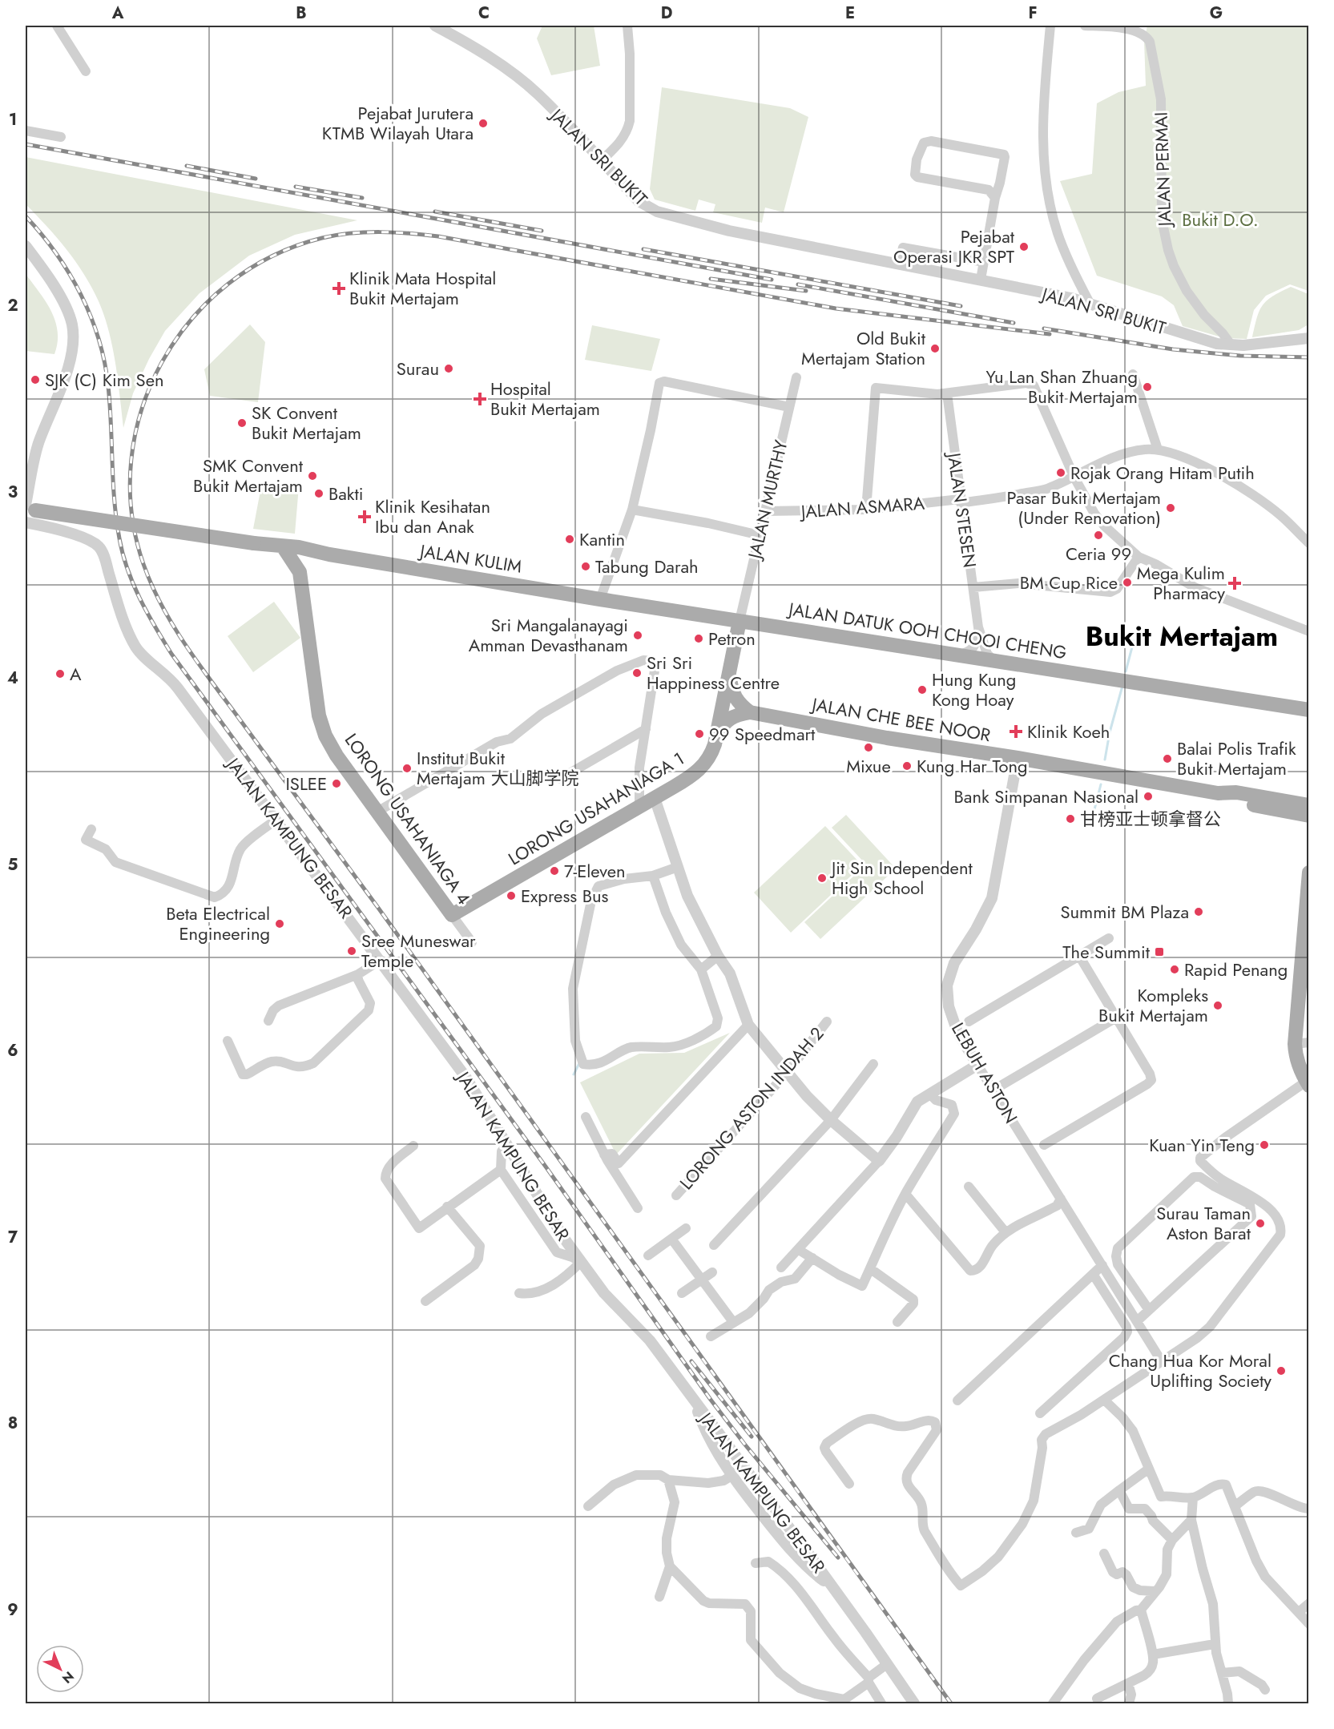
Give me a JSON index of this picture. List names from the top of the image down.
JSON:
{
  "streets": {
    "main road": [
      "JALAN KULIM",
      "JALAN DATUK OOH CHOOI CHENG",
      "JALAN CHE BEE NOOR",
      "LORONG USAHANIAGA 1",
      "LORONG USAHANIAGA 4"
    ],
    "street": [
      "JALAN SRI BUKIT",
      "JALAN PERMAI",
      "JALAN MURTHY",
      "JALAN ASMARA",
      "JALAN STESEN",
      "JALAN KAMPUNG BESAR",
      "LEBUH ASTON",
      "LORONG ASTON INDAH 2"
    ]
  },
  "crossings": [
    ["JALAN SRI BUKIT", "JALAN PERMAI"],
    ["JALAN MURTHY", "JALAN ASMARA"],
    ["JALAN MURTHY", "JALAN KULIM"],
    ["JALAN MURTHY", "JALAN DATUK OOH CHOOI CHENG"],
    ["JALAN MURTHY", "LORONG USAHANIAGA 1"],
    ["JALAN ASMARA", "JALAN STESEN"],
    ["JALAN STESEN", "JALAN DATUK OOH CHOOI CHENG"],
    ["JALAN KULIM", "JALAN DATUK OOH CHOOI CHENG"],
    ["JALAN KULIM", "LORONG USAHANIAGA 1"],
    ["JALAN DATUK OOH CHOOI CHENG", "LORONG USAHANIAGA 1"],
    ["JALAN CHE BEE NOOR", "LEBUH ASTON"],
    ["LORONG USAHANIAGA 1", "LORONG USAHANIAGA 4"]
  ],
  "districts": ["Bukit Mertajam"],
  "parks": ["Bukit D.O."],
  "places": {
    "other": [
      "Pejabat Jurutera KTMB Wilayah Utara",
      "Pejabat Operasi JKR SPT",
      "Old Bukit Mertajam Station",
      "Surau",
      "SJK (C) Kim Sen",
      "Yu Lan Shan Zhuang Bukit Mertajam",
      "SK Convent Bukit Mertajam",
      "Rojak Orang Hitam Putih",
      "SMK Convent Bukit Mertajam",
      "Bakti",
      "Pasar Bukit Mertajam (Under Renovation)",
      "Ceria 99",
      "Kantin",
      "Tabung Darah",
      "BM Cup Rice",
      "Sri Mangalanayagi Amman Devasthanam",
      "Petron",
      "Sri Sri Happiness Centre",
      "A",
      "Hung Kung Kong Hoay",
      "99 Speedmart",
      "Mixue",
      "Balai Polis Trafik Bukit Mertajam",
      "Kung Har Tong",
      "Institut Bukit Mertajam 大山脚学院",
      "ISLEE",
      "Bank Simpanan Nasional",
      "甘榜亚士顿拿督公",
      "7-Eleven",
      "Jit Sin Independent High School",
      "Express Bus",
      "Summit BM Plaza",
      "Beta Electrical Engineering",
      "Sree Muneswar Temple",
      "Rapid Penang",
      "Kompleks Bukit Mertajam",
      "Kuan Yin Teng",
      "Surau Taman Aston Barat",
      "Chang Hua Kor Moral Uplifting Society"
    ],
    "health": [
      "Klinik Mata Hospital Bukit Mertajam",
      "Hospital Bukit Mertajam",
      "Klinik Kesihatan Ibu dan Anak",
      "Mega Kulim Pharmacy",
      "Klinik Koeh"
    ],
    "transit": ["The Summit"]
  },
  "north": "bottom right",
  "grid": {
    "columns": [
      "A",
      "B",
      "C",
      "D",
      "E",
      "F",
      "G"
    ],
    "rows": [
      "1",
      "2",
      "3",
      "4",
      "5",
      "6",
      "7",
      "8",
      "9"
    ]
  }
}
